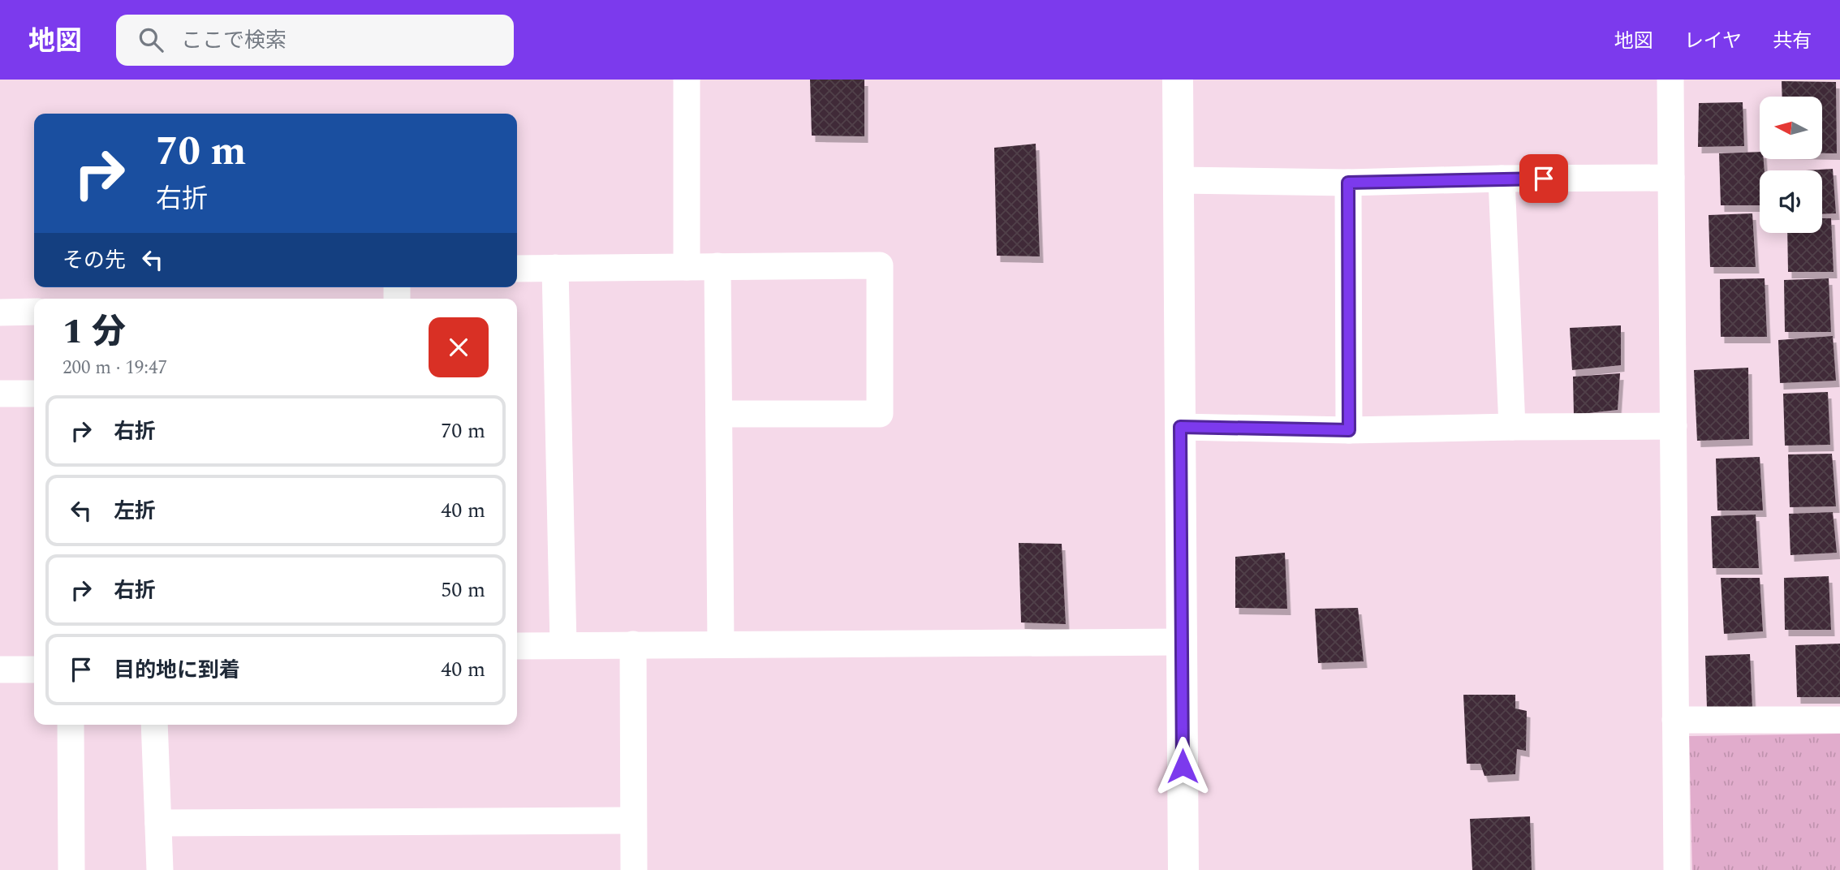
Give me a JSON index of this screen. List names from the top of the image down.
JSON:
{
  "north": "left",
  "page": {
    "header": "地図",
    "search": "ここで検索",
    "nav": ["地図", "レイヤ", "共有"],
    "turn": ["70 m", "右折"],
    "then": "その先",
    "heading": ["1 分", "200 m · 19:47"],
    "list": [
      {
        "name": "右折",
        "value": "70 m"
      },
      {
        "name": "左折",
        "value": "40 m"
      },
      {
        "name": "右折",
        "value": "50 m"
      },
      {
        "name": "目的地に到着",
        "value": "40 m"
      }
    ]
  }
}
